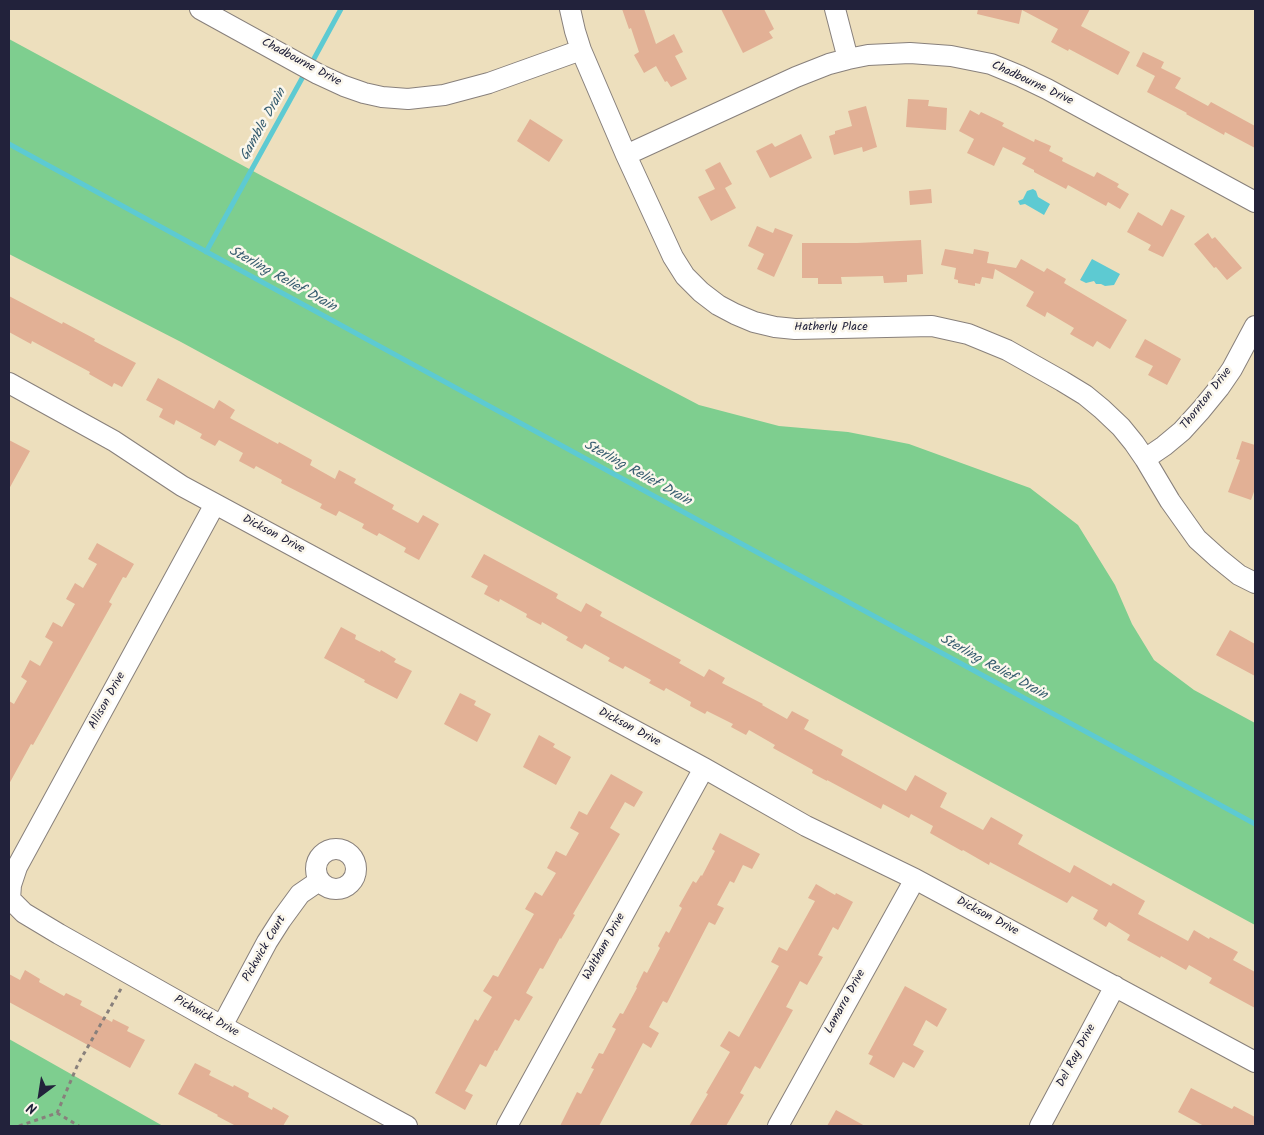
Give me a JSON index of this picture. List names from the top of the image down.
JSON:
{
  "streets": {
    "street": [
      "Chadbourne Drive",
      "Hatherly Place",
      "Thornton Drive",
      "Dickson Drive",
      "Allison Drive",
      "Waltham Drive",
      "Pickwick Court",
      "Lamarra Drive",
      "Pickwick Drive",
      "Del Ray Drive"
    ]
  },
  "crossings": [
    ["Chadbourne Drive", "Hatherly Place"],
    ["Hatherly Place", "Thornton Drive"],
    ["Dickson Drive", "Allison Drive"],
    ["Dickson Drive", "Waltham Drive"],
    ["Dickson Drive", "Lamarra Drive"],
    ["Dickson Drive", "Del Ray Drive"],
    ["Allison Drive", "Pickwick Drive"],
    ["Pickwick Court", "Pickwick Drive"]
  ],
  "water": ["Gamble Drain", "Sterling Relief Drain"],
  "north": "bottom left"
}
